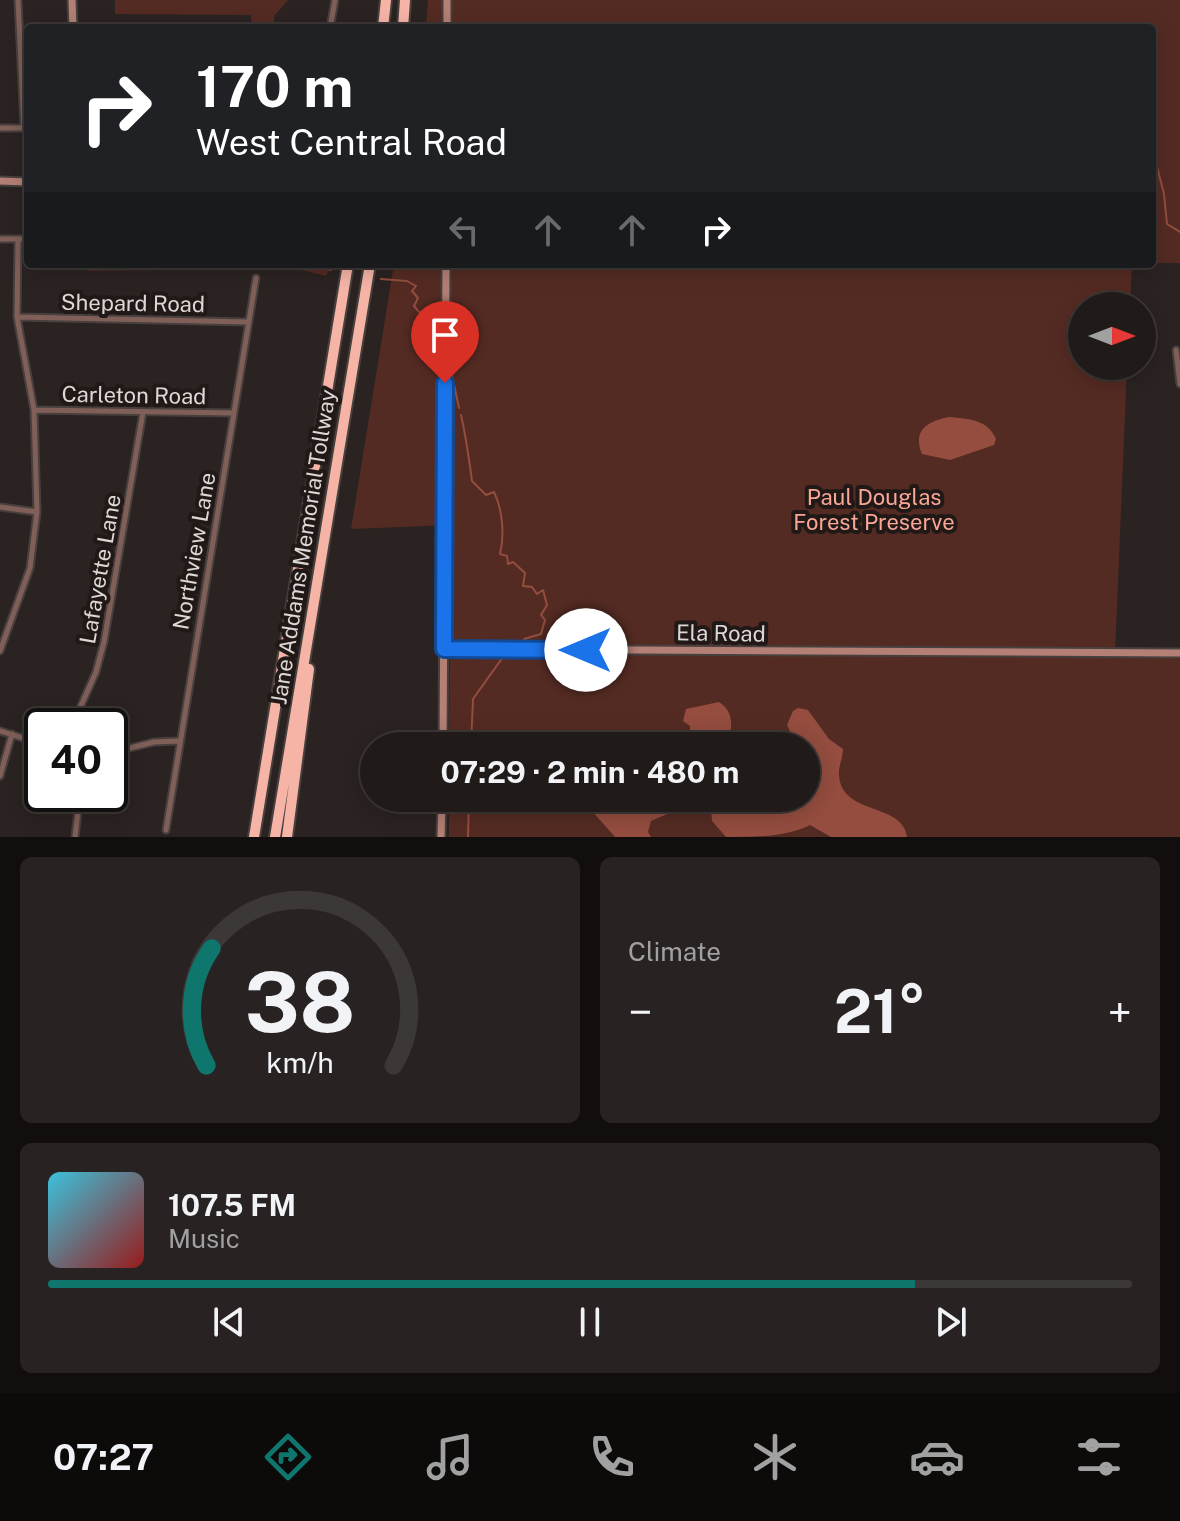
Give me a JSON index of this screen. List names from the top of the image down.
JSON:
{
  "streets": {
    "highway": ["Jane Addams Memorial Tollway"],
    "street": [
      "Shepard Road",
      "Carleton Road",
      "Northview Lane",
      "Lafayette Lane",
      "Ela Road"
    ]
  },
  "crossings": [
    ["Shepard Road", "Northview Lane"],
    ["Carleton Road", "Northview Lane"],
    ["Carleton Road", "Lafayette Lane"]
  ],
  "parks": ["Paul Douglas Forest Preserve"],
  "north": "right",
  "page": {
    "turn": ["170 m", "West Central Road"],
    "limit": "40",
    "trip": "07:29 · 2 min · 480 m",
    "tile": "Climate",
    "heat": ["−", "21°", "+"],
    "song": ["107.5 FM", "Music"],
    "tabs": "07:27",
    "gauge": ["38", "km/h"]
  }
}
